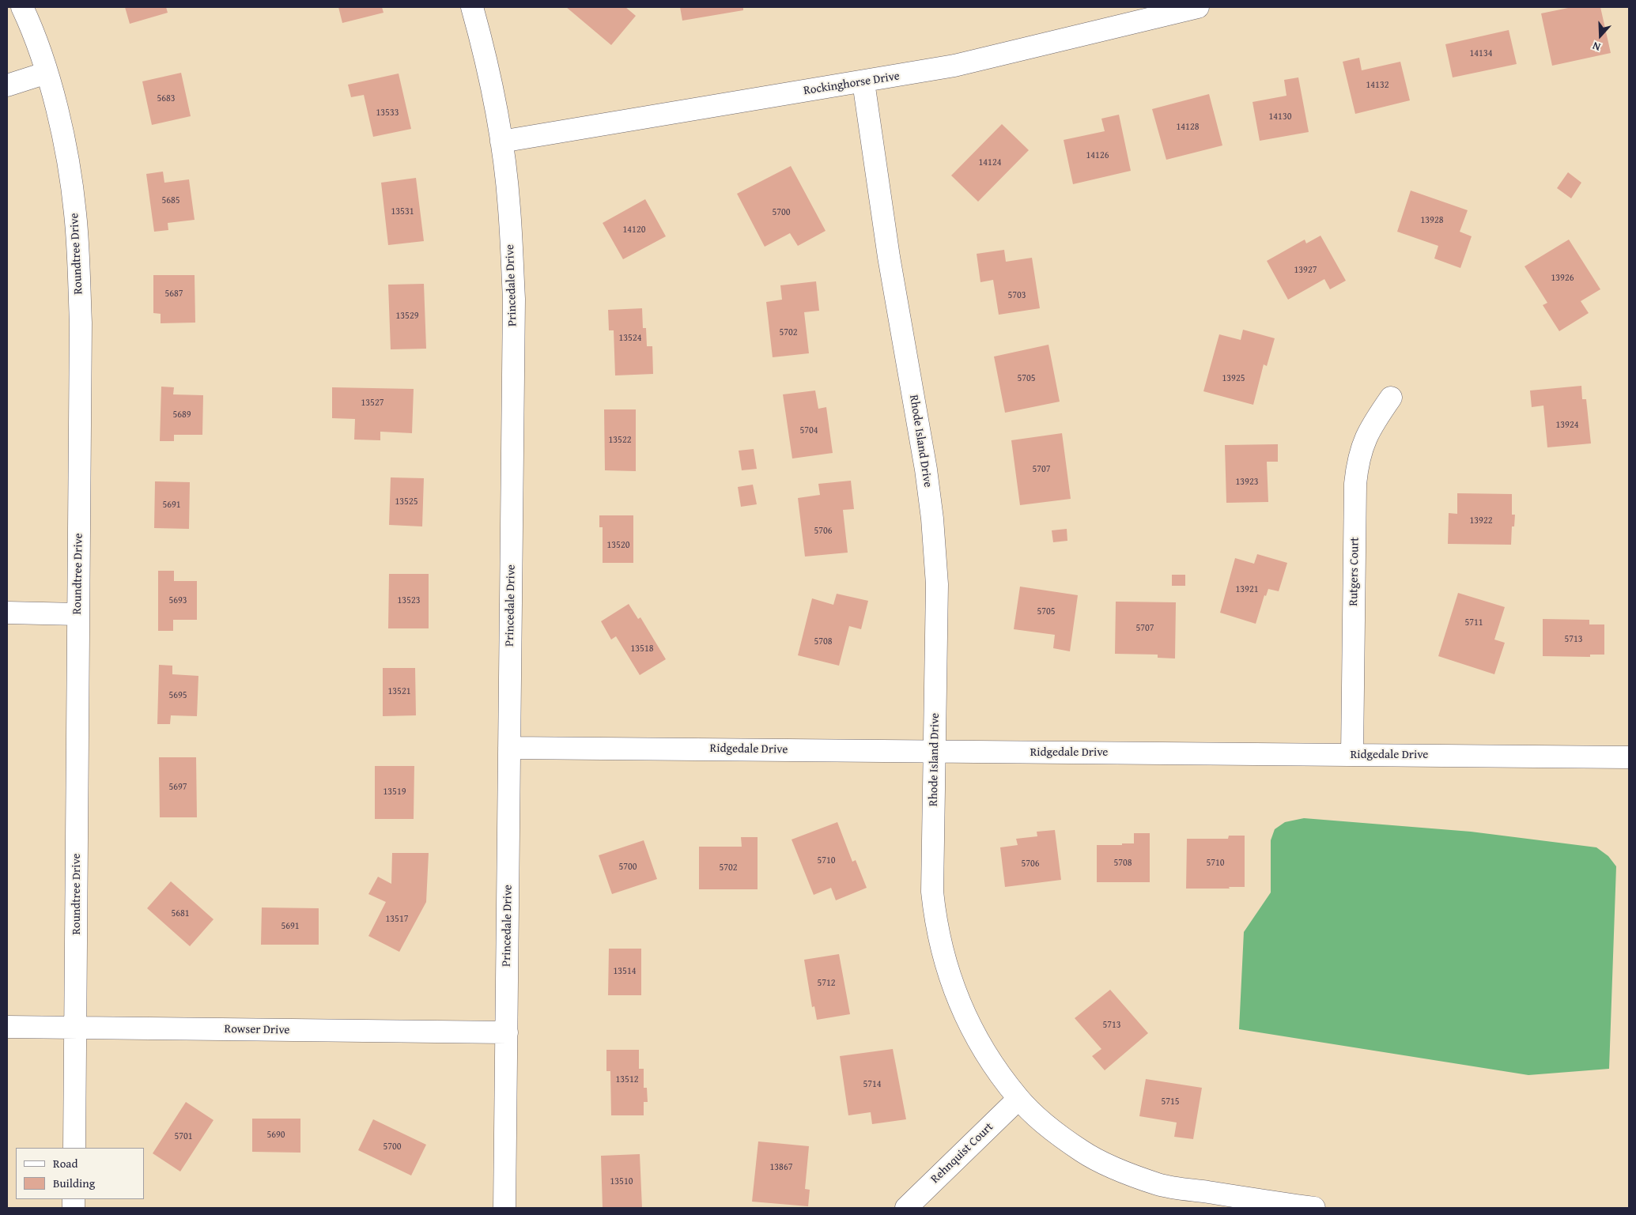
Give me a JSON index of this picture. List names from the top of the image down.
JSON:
{
  "streets": {
    "street": [
      "Rockinghorse Drive",
      "Roundtree Drive",
      "Princedale Drive",
      "Rhode Island Drive",
      "Rutgers Court",
      "Ridgedale Drive",
      "Rowser Drive",
      "Rehnquist Court"
    ]
  },
  "crossings": [
    ["Rockinghorse Drive", "Princedale Drive"],
    ["Rockinghorse Drive", "Rhode Island Drive"],
    ["Roundtree Drive", "Rowser Drive"],
    ["Princedale Drive", "Ridgedale Drive"],
    ["Princedale Drive", "Rowser Drive"],
    ["Rhode Island Drive", "Ridgedale Drive"],
    ["Rhode Island Drive", "Rehnquist Court"],
    ["Rutgers Court", "Ridgedale Drive"]
  ],
  "house_numbers": [
    "14134",
    "14132",
    "5683",
    "13533",
    "14130",
    "14128",
    "14126",
    "14124",
    "5685",
    "13531",
    "5700",
    "13928",
    "14120",
    "13927",
    "13926",
    "5687",
    "5703",
    "13529",
    "5702",
    "13524",
    "5705",
    "13925",
    "13527",
    "5689",
    "13924",
    "5704",
    "13522",
    "5707",
    "13923",
    "13525",
    "5691",
    "13922",
    "5706",
    "13520",
    "13921",
    "5693",
    "13523",
    "5705",
    "5711",
    "5707",
    "5713",
    "5708",
    "13518",
    "13521",
    "5695",
    "5697",
    "13519",
    "5710",
    "5708",
    "5710",
    "5706",
    "5700",
    "5702",
    "5681",
    "13517",
    "5691",
    "13514",
    "5712",
    "5713",
    "13512",
    "5714",
    "5715",
    "5690",
    "5701",
    "5700",
    "13867",
    "13510"
  ],
  "legend": ["Road", "Building"],
  "north": "bottom"
}
